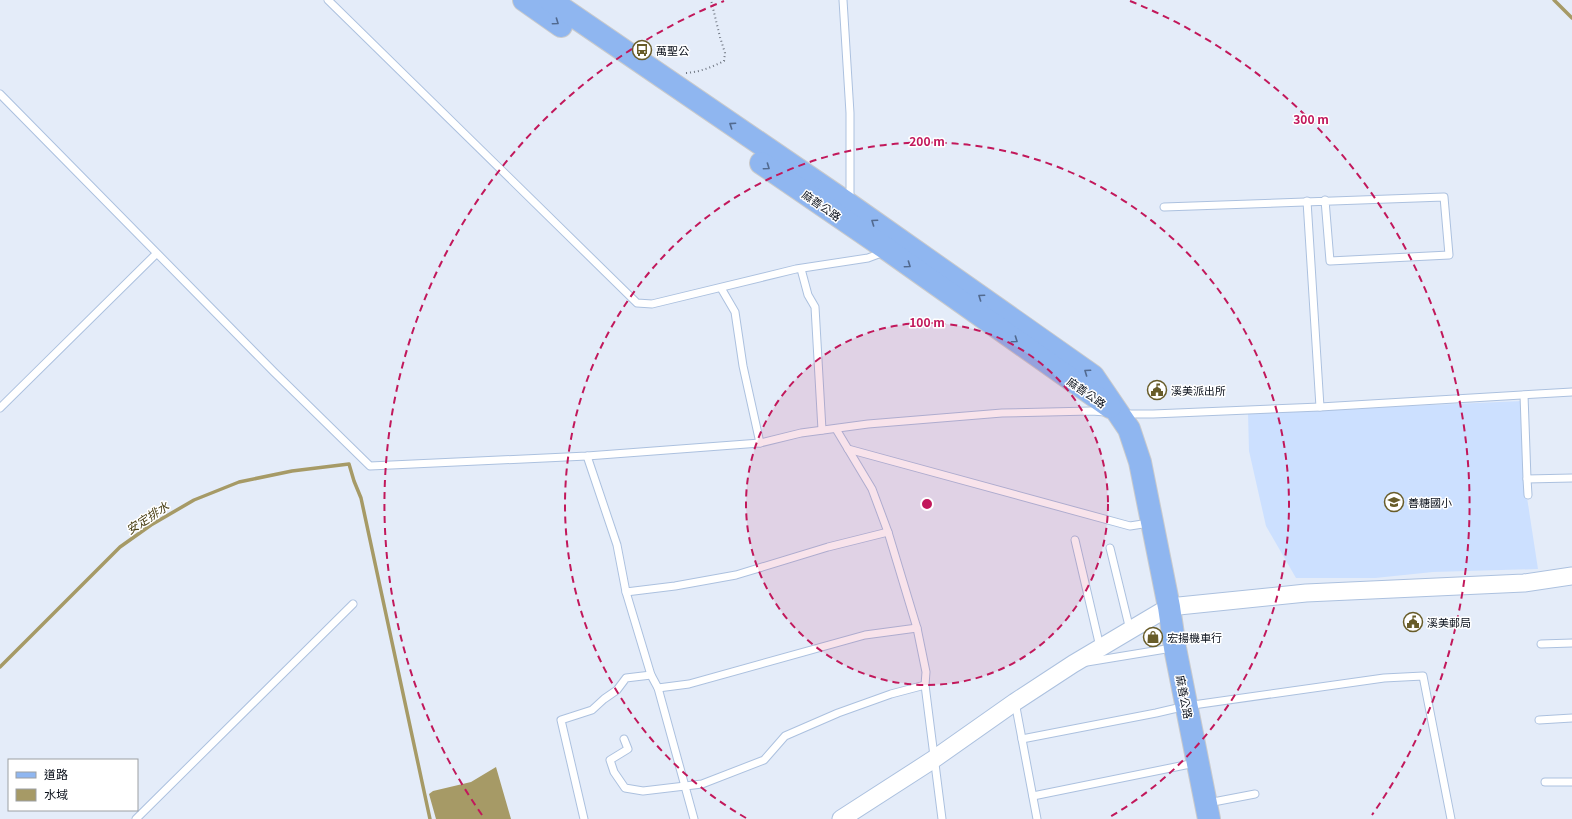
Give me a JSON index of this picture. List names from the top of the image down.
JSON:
{
  "streets": {
    "main road": ["麻善公路"]
  },
  "water": ["安定排水"],
  "places": {
    "bus stop": ["萬聖公"],
    "public building": ["溪美派出所", "溪美郵局"],
    "school or university": ["善糖國小"],
    "shop": ["宏揚機車行"]
  },
  "legend": ["道路", "水域"],
  "rings": ["300 m", "200 m", "100 m"]
}
